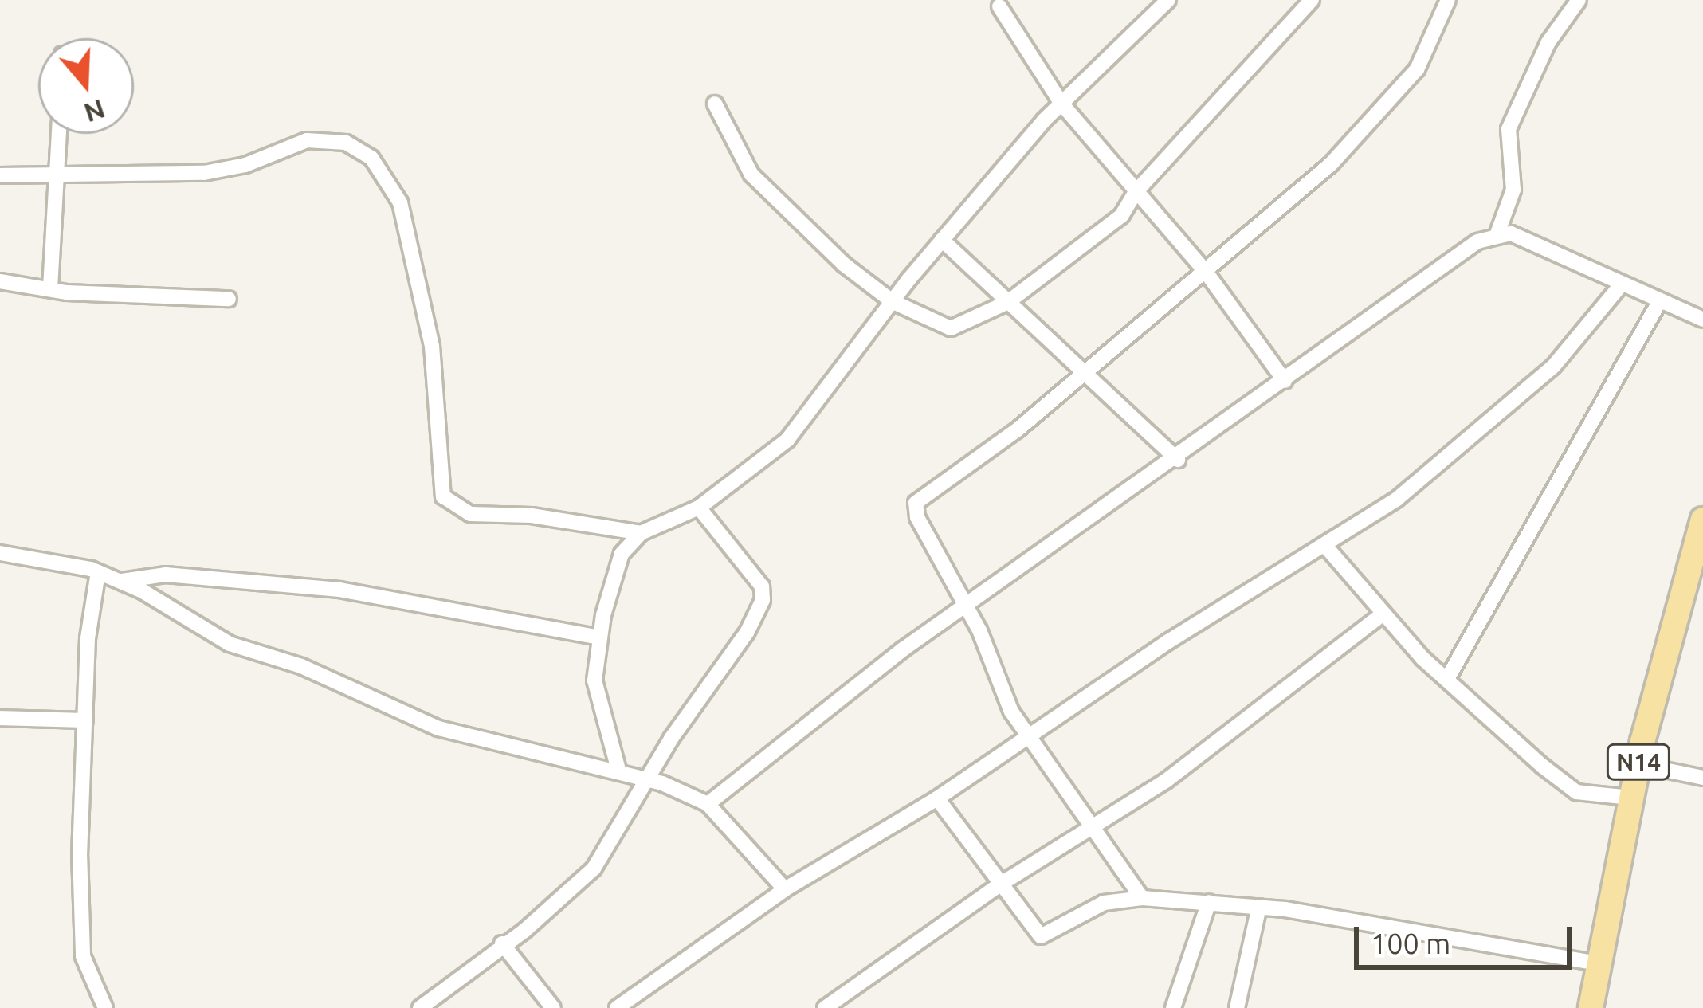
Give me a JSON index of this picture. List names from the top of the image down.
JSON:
{
  "streets": {
    "main road": ["N14"]
  },
  "scale_bar": "100 m",
  "north": "bottom"
}
